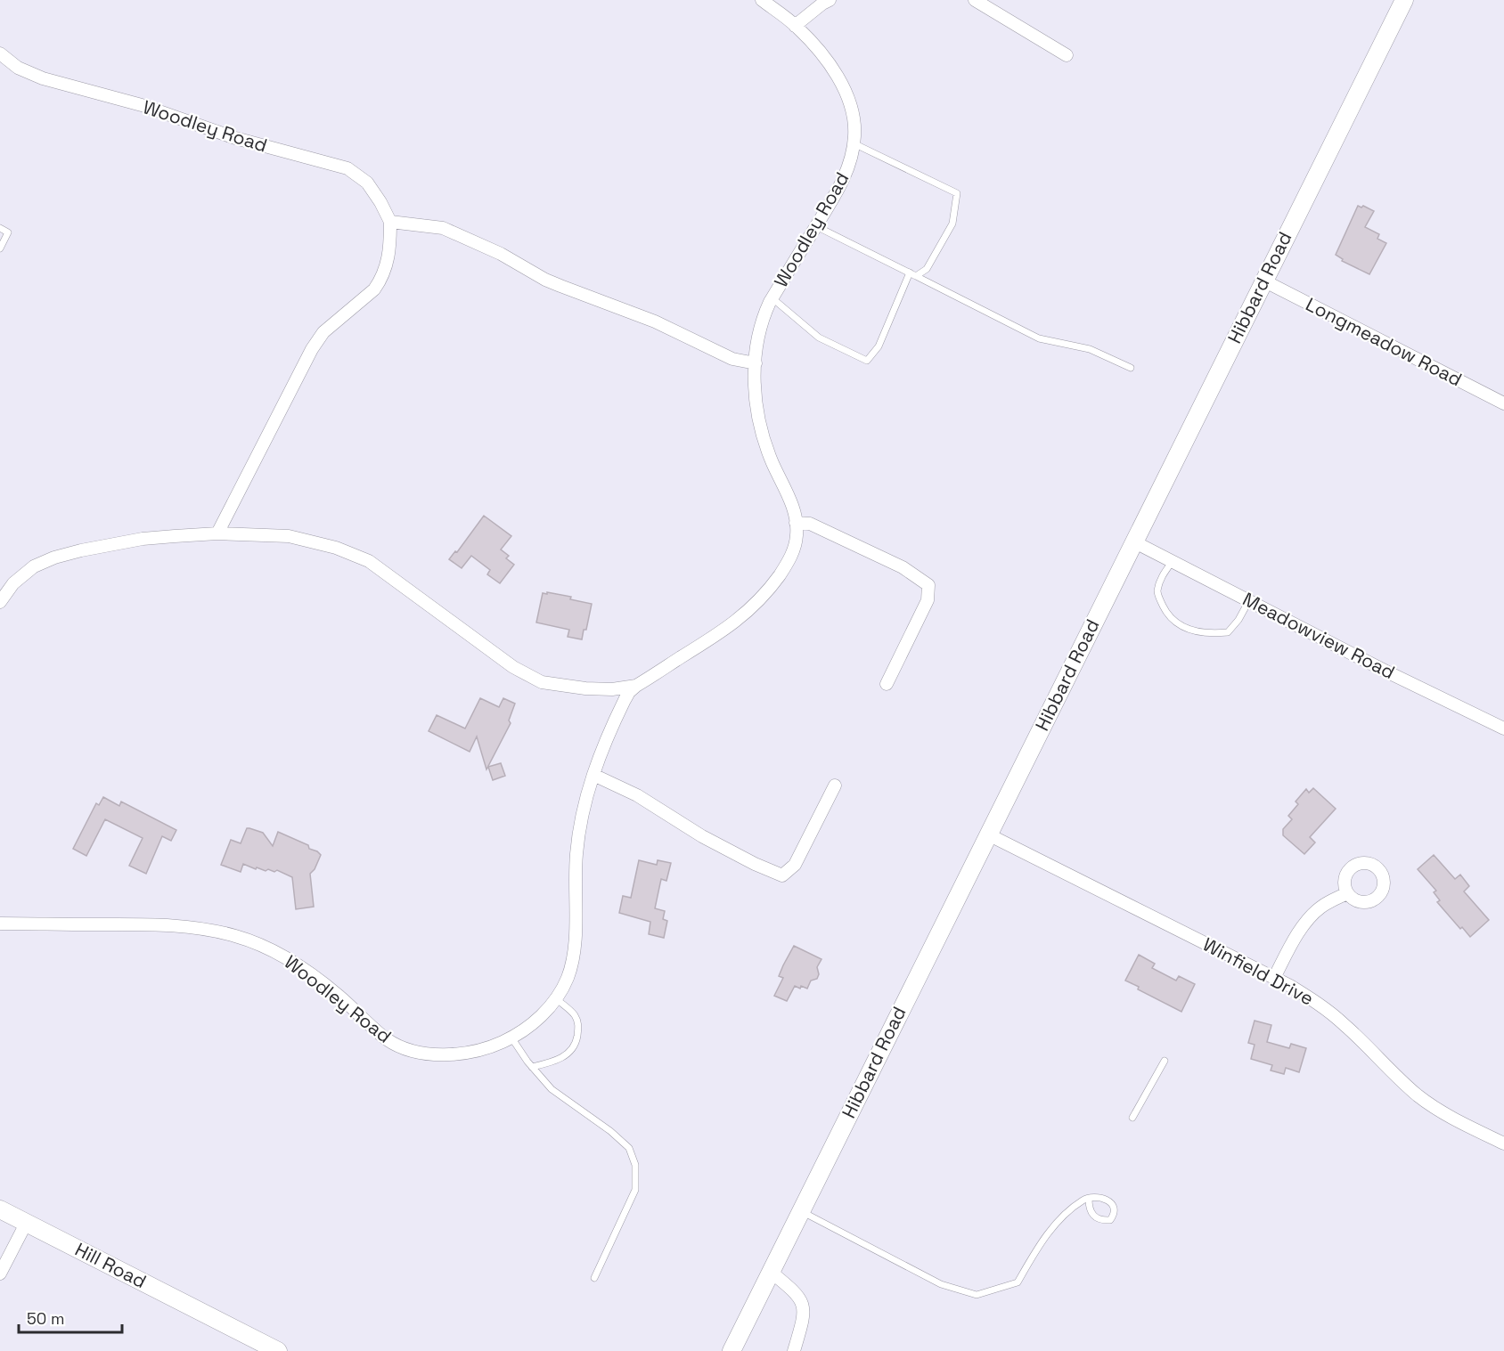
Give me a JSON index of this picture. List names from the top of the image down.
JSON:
{
  "streets": {
    "street": [
      "Woodley Road",
      "Hibbard Road",
      "Longmeadow Road",
      "Meadowview Road",
      "Winfield Drive",
      "Hill Road"
    ]
  },
  "crossings": [
    ["Hibbard Road", "Longmeadow Road"],
    ["Hibbard Road", "Meadowview Road"],
    ["Hibbard Road", "Winfield Drive"]
  ],
  "scale_bar": "50 m"
}
